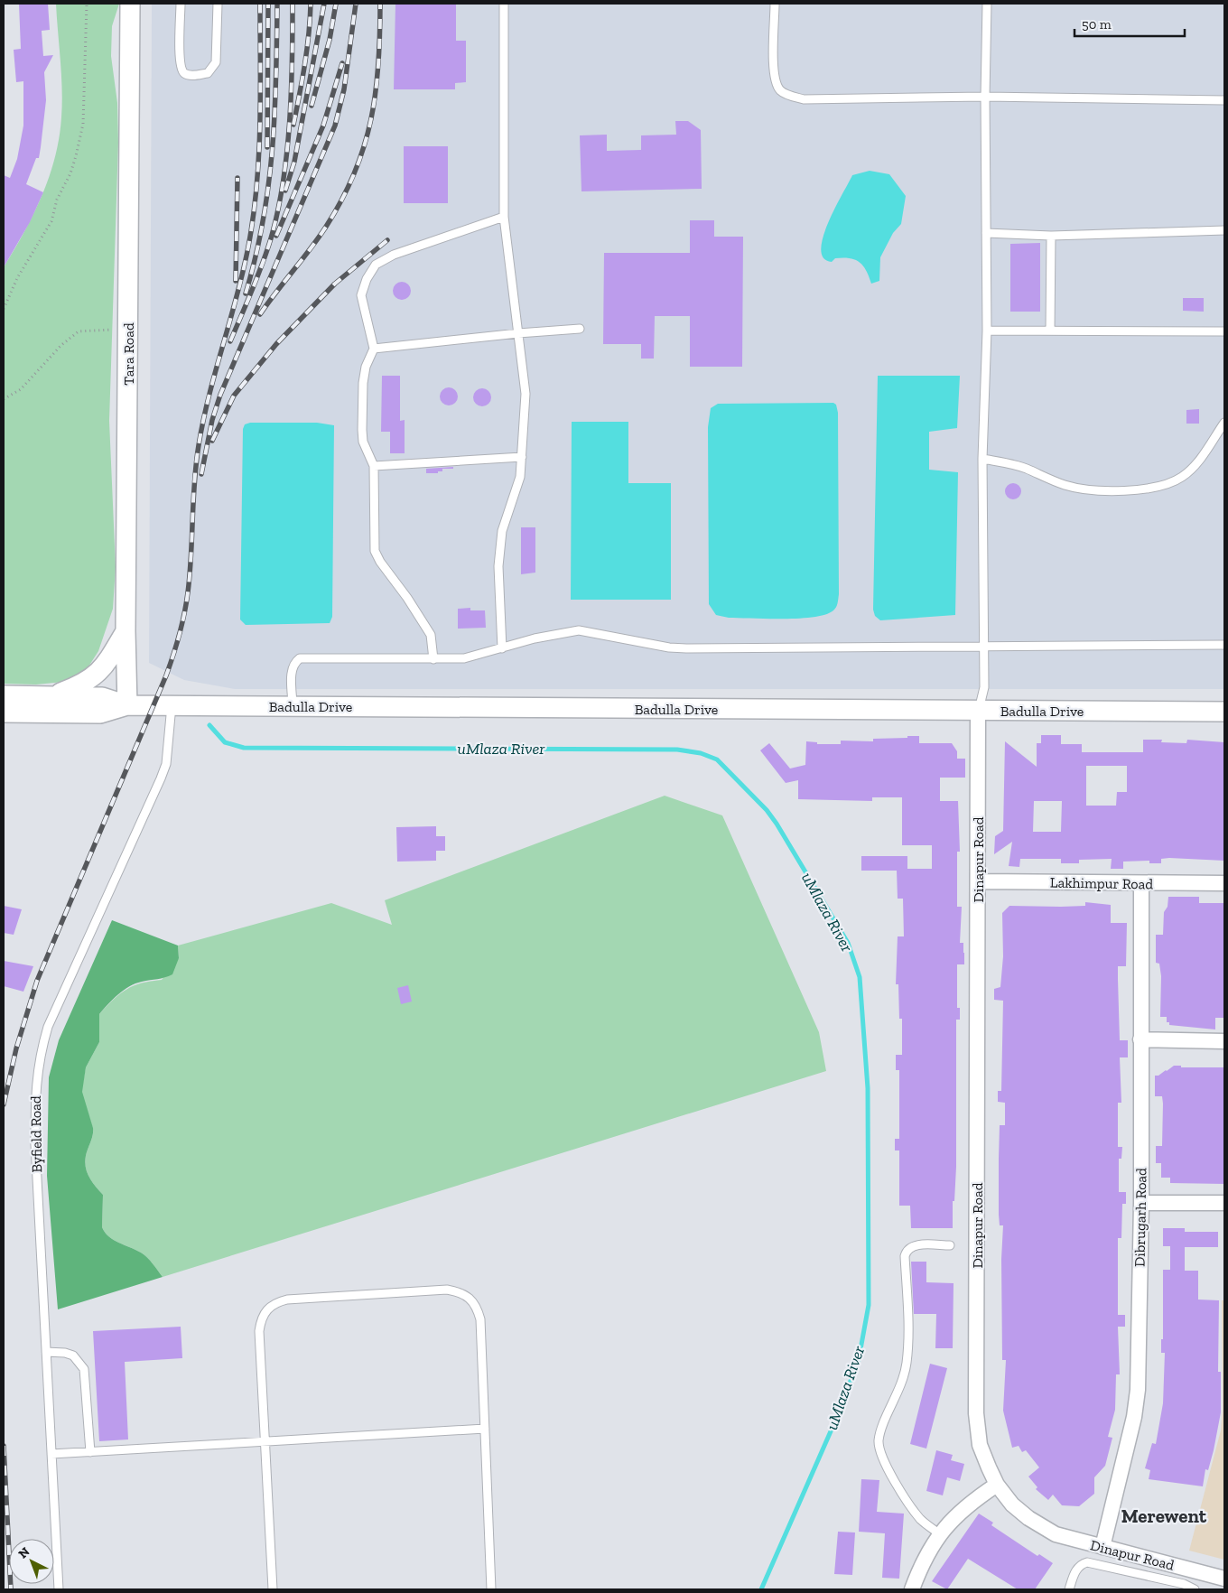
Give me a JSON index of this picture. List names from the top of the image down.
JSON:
{
  "streets": {
    "street": [
      "Tara Road",
      "Badulla Drive",
      "Dinapur Road",
      "Lakhimpur Road",
      "Dibrugarh Road"
    ],
    "lane": ["Byfield Road"]
  },
  "crossings": [
    ["Tara Road", "Badulla Drive"],
    ["Badulla Drive", "Dinapur Road"],
    ["Badulla Drive", "Byfield Road"],
    ["Dinapur Road", "Lakhimpur Road"],
    ["Dinapur Road", "Dibrugarh Road"],
    ["Lakhimpur Road", "Dibrugarh Road"]
  ],
  "districts": ["Merewent"],
  "water": ["uMlaza River"],
  "scale_bar": "50 m",
  "north": "top left"
}
